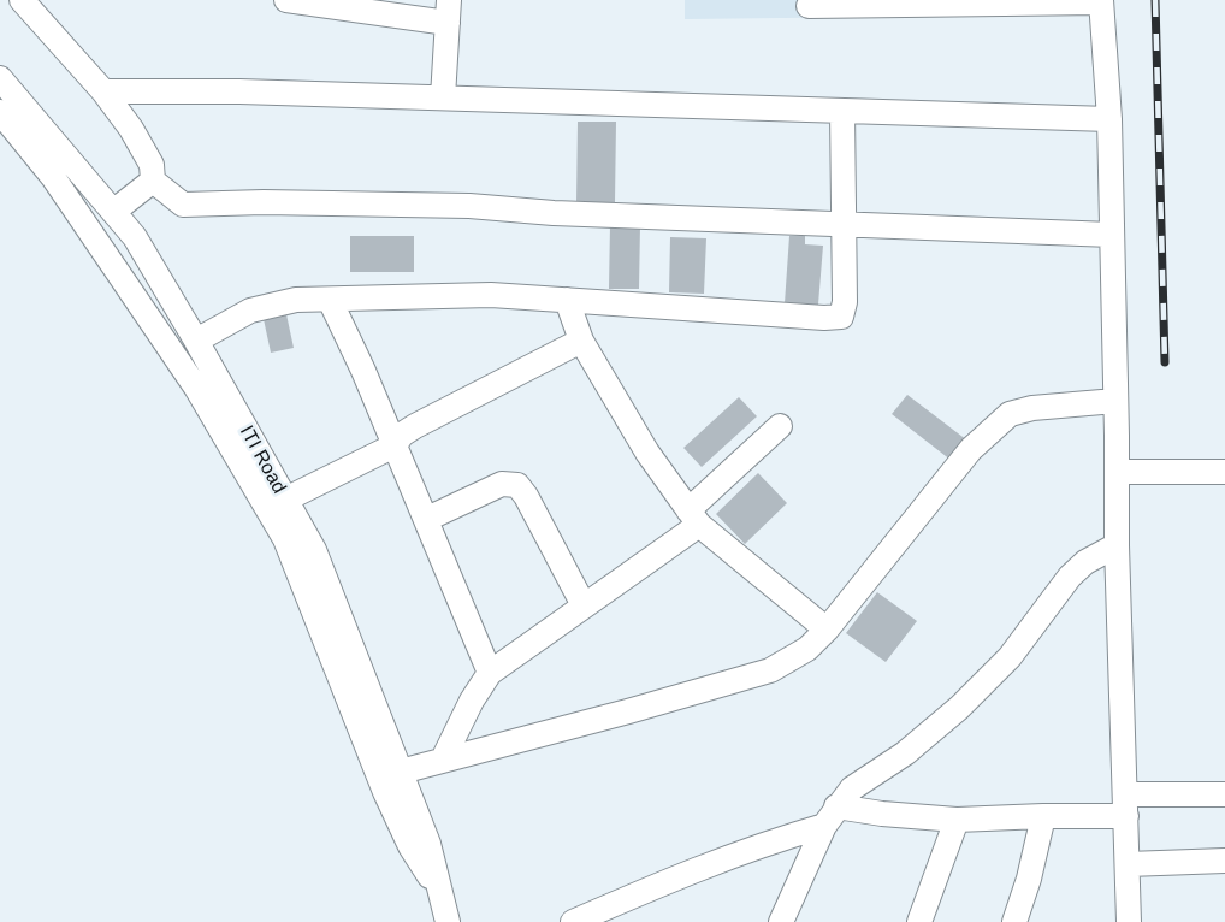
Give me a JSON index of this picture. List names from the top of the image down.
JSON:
{
  "streets": {
    "street": ["ITI Road"]
  }
}
